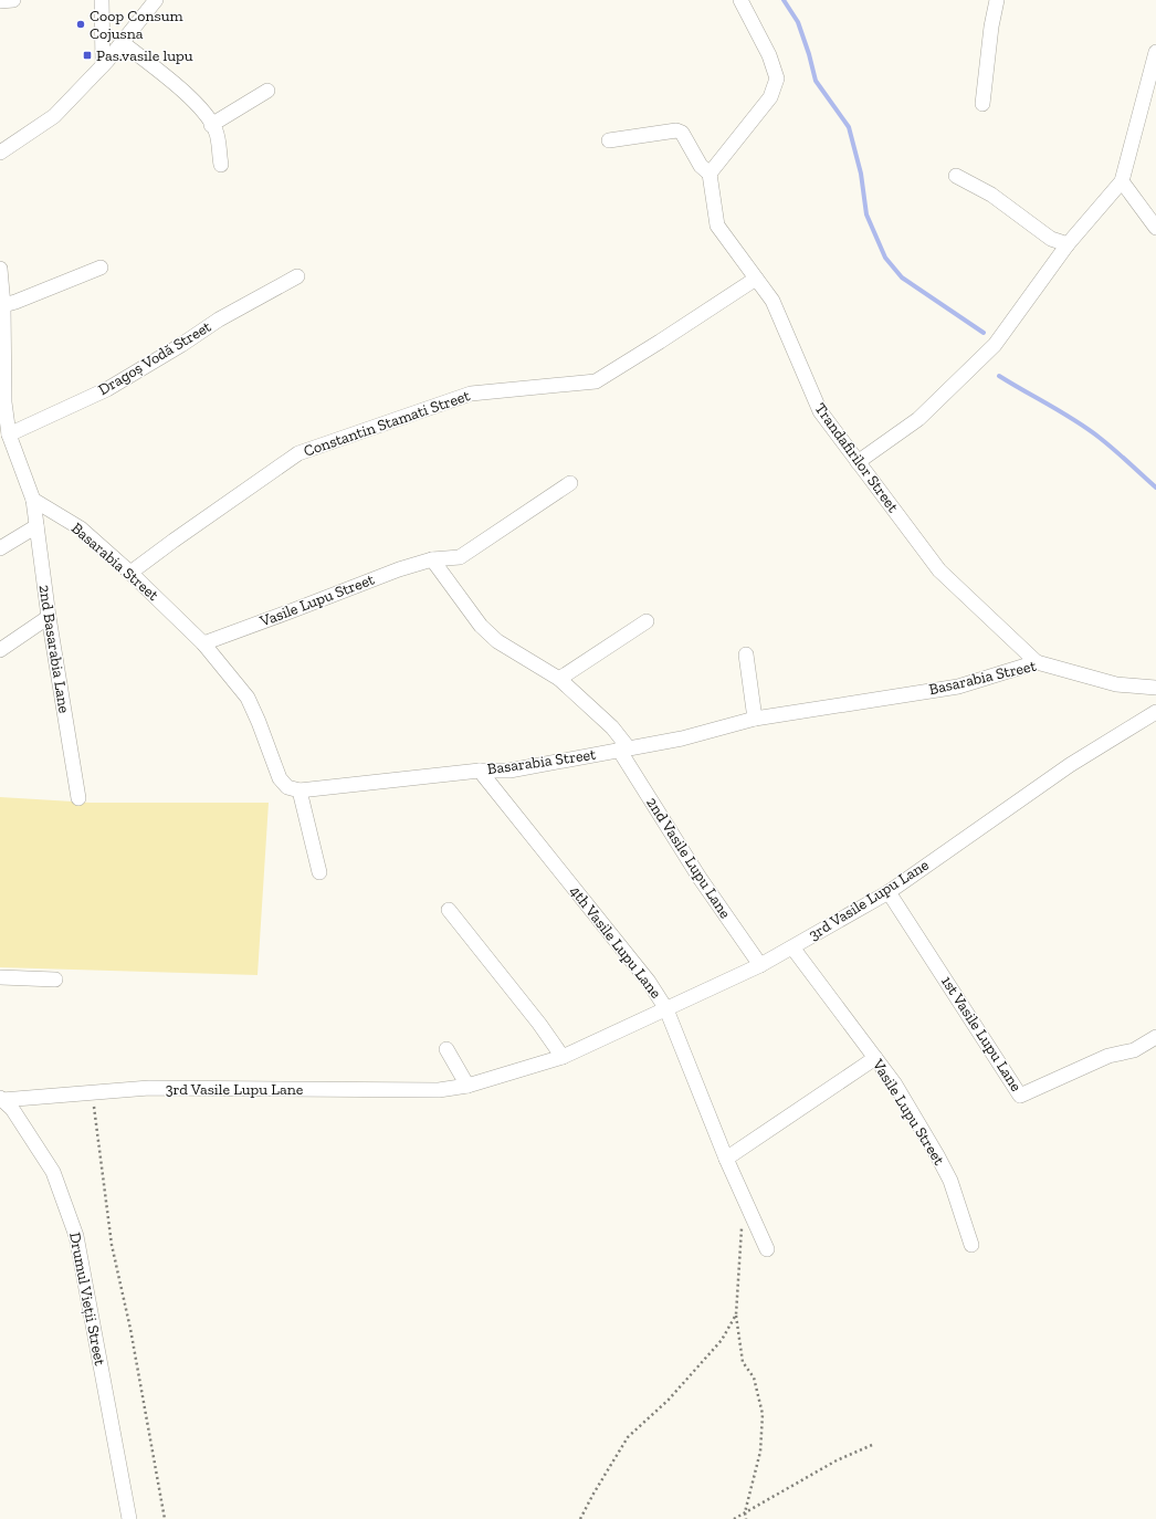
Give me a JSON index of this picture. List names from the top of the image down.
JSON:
{
  "streets": {
    "street": [
      "Dragoș Vodă Street",
      "Constantin Stamati Street",
      "Trandafirilor Street",
      "Basarabia Street",
      "Vasile Lupu Street",
      "2nd Basarabia Lane",
      "2nd Vasile Lupu Lane",
      "3rd Vasile Lupu Lane",
      "4th Vasile Lupu Lane",
      "1st Vasile Lupu Lane",
      "Drumul Vieții Street"
    ]
  },
  "crossings": [
    ["Constantin Stamati Street", "Trandafirilor Street"],
    ["Constantin Stamati Street", "Basarabia Street"],
    ["Trandafirilor Street", "Basarabia Street"],
    ["Basarabia Street", "Vasile Lupu Street"],
    ["Basarabia Street", "2nd Basarabia Lane"],
    ["Basarabia Street", "2nd Vasile Lupu Lane"],
    ["Basarabia Street", "4th Vasile Lupu Lane"],
    ["Vasile Lupu Street", "3rd Vasile Lupu Lane"],
    ["2nd Vasile Lupu Lane", "3rd Vasile Lupu Lane"],
    ["3rd Vasile Lupu Lane", "4th Vasile Lupu Lane"],
    ["3rd Vasile Lupu Lane", "1st Vasile Lupu Lane"],
    ["3rd Vasile Lupu Lane", "Drumul Vieții Street"]
  ],
  "places": {
    "other": ["Coop Consum Cojusna"],
    "transit": ["Pas.vasile lupu"]
  }
}
